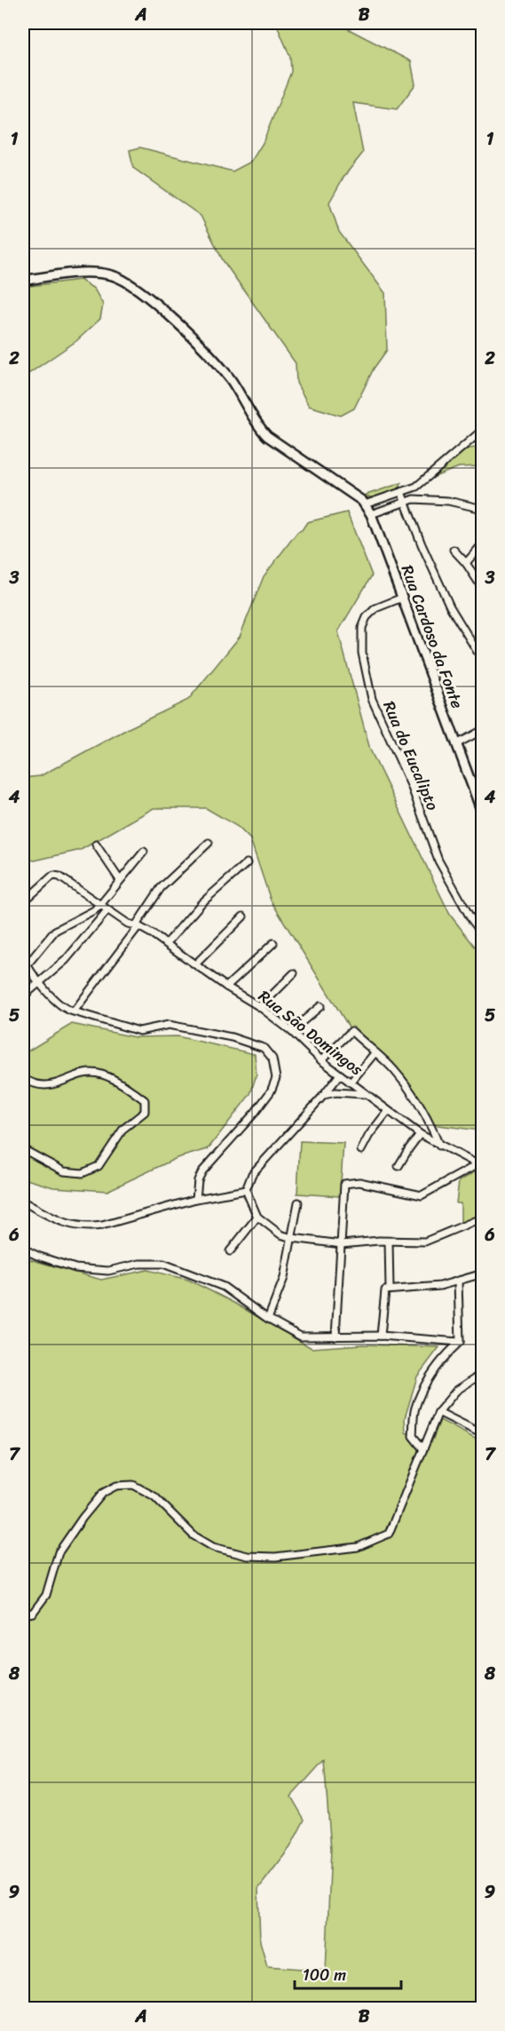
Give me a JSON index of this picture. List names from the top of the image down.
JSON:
{
  "streets": {
    "main road": ["Rua Cardoso da Fonte"],
    "street": ["Rua do Eucalipto", "Rua São Domingos"]
  },
  "crossings": [
    ["Rua Cardoso da Fonte", "Rua do Eucalipto"]
  ],
  "scale_bar": "100 m",
  "grid": {
    "columns": ["A", "B"],
    "rows": [
      "1",
      "2",
      "3",
      "4",
      "5",
      "6",
      "7",
      "8",
      "9"
    ]
  }
}
